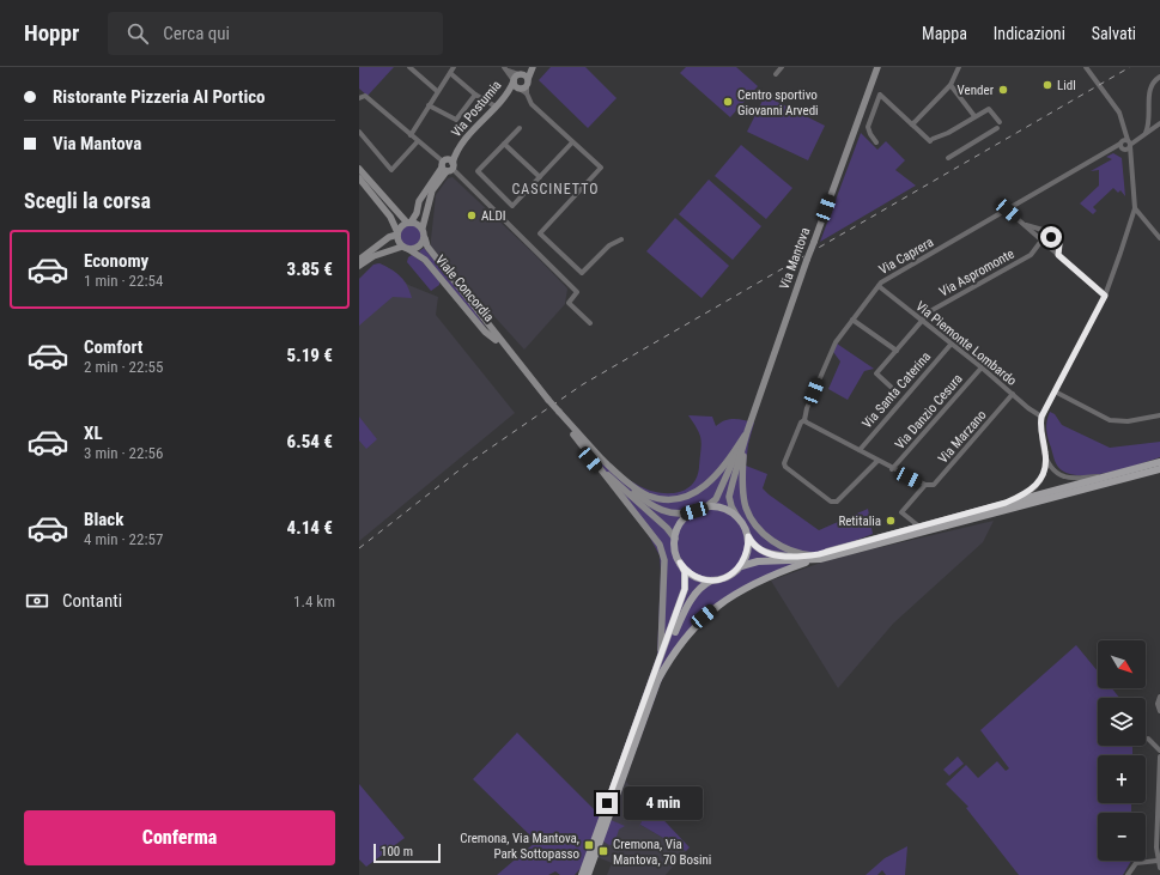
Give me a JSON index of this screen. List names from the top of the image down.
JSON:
{
  "streets": {
    "main road": ["Via Postumia", "Via Mantova", "Viale Concordia"],
    "street": [
      "Via Caprera",
      "Via Aspromonte",
      "Via Piemonte Lombardo",
      "Via Santa Caterina",
      "Via Danzio Cesura",
      "Via Marzano"
    ]
  },
  "crossings": [
    ["Via Postumia", "Viale Concordia"],
    ["Via Caprera", "Via Piemonte Lombardo"],
    ["Via Aspromonte", "Via Piemonte Lombardo"],
    ["Via Piemonte Lombardo", "Via Santa Caterina"],
    ["Via Piemonte Lombardo", "Via Danzio Cesura"],
    ["Via Piemonte Lombardo", "Via Marzano"]
  ],
  "districts": ["CASCINETTO"],
  "places": {
    "other": [
      "Lidl",
      "Vender",
      "Centro sportivo Giovanni Arvedi",
      "ALDI",
      "Retitalia"
    ],
    "transit": ["Cremona, Via Mantova, Park Sottopasso", "Cremona, Via Mantova, 70 Bosini"]
  },
  "scale_bar": "100 m",
  "north": "bottom right",
  "page": {
    "header": "Hoppr",
    "search": "Cerca qui",
    "nav": ["Mappa", "Indicazioni", "Salvati"],
    "banner": ["Ristorante Pizzeria Al Portico", "Via Mantova"],
    "heading": "Scegli la corsa",
    "list": [
      {
        "name": "Economy",
        "note": "1 min · 22:54",
        "value": "3.85 €"
      },
      {
        "name": "Comfort",
        "note": "2 min · 22:55",
        "value": "5.19 €"
      },
      {
        "name": "XL",
        "note": "3 min · 22:56",
        "value": "6.54 €"
      },
      {
        "name": "Black",
        "note": "4 min · 22:57",
        "value": "4.14 €"
      }
    ],
    "pay": ["Contanti", "1.4 km"],
    "map_buttons": ["+", "−"],
    "bubble": "4 min",
    "buttons": "Conferma",
    "scale": "100 m"
  }
}
